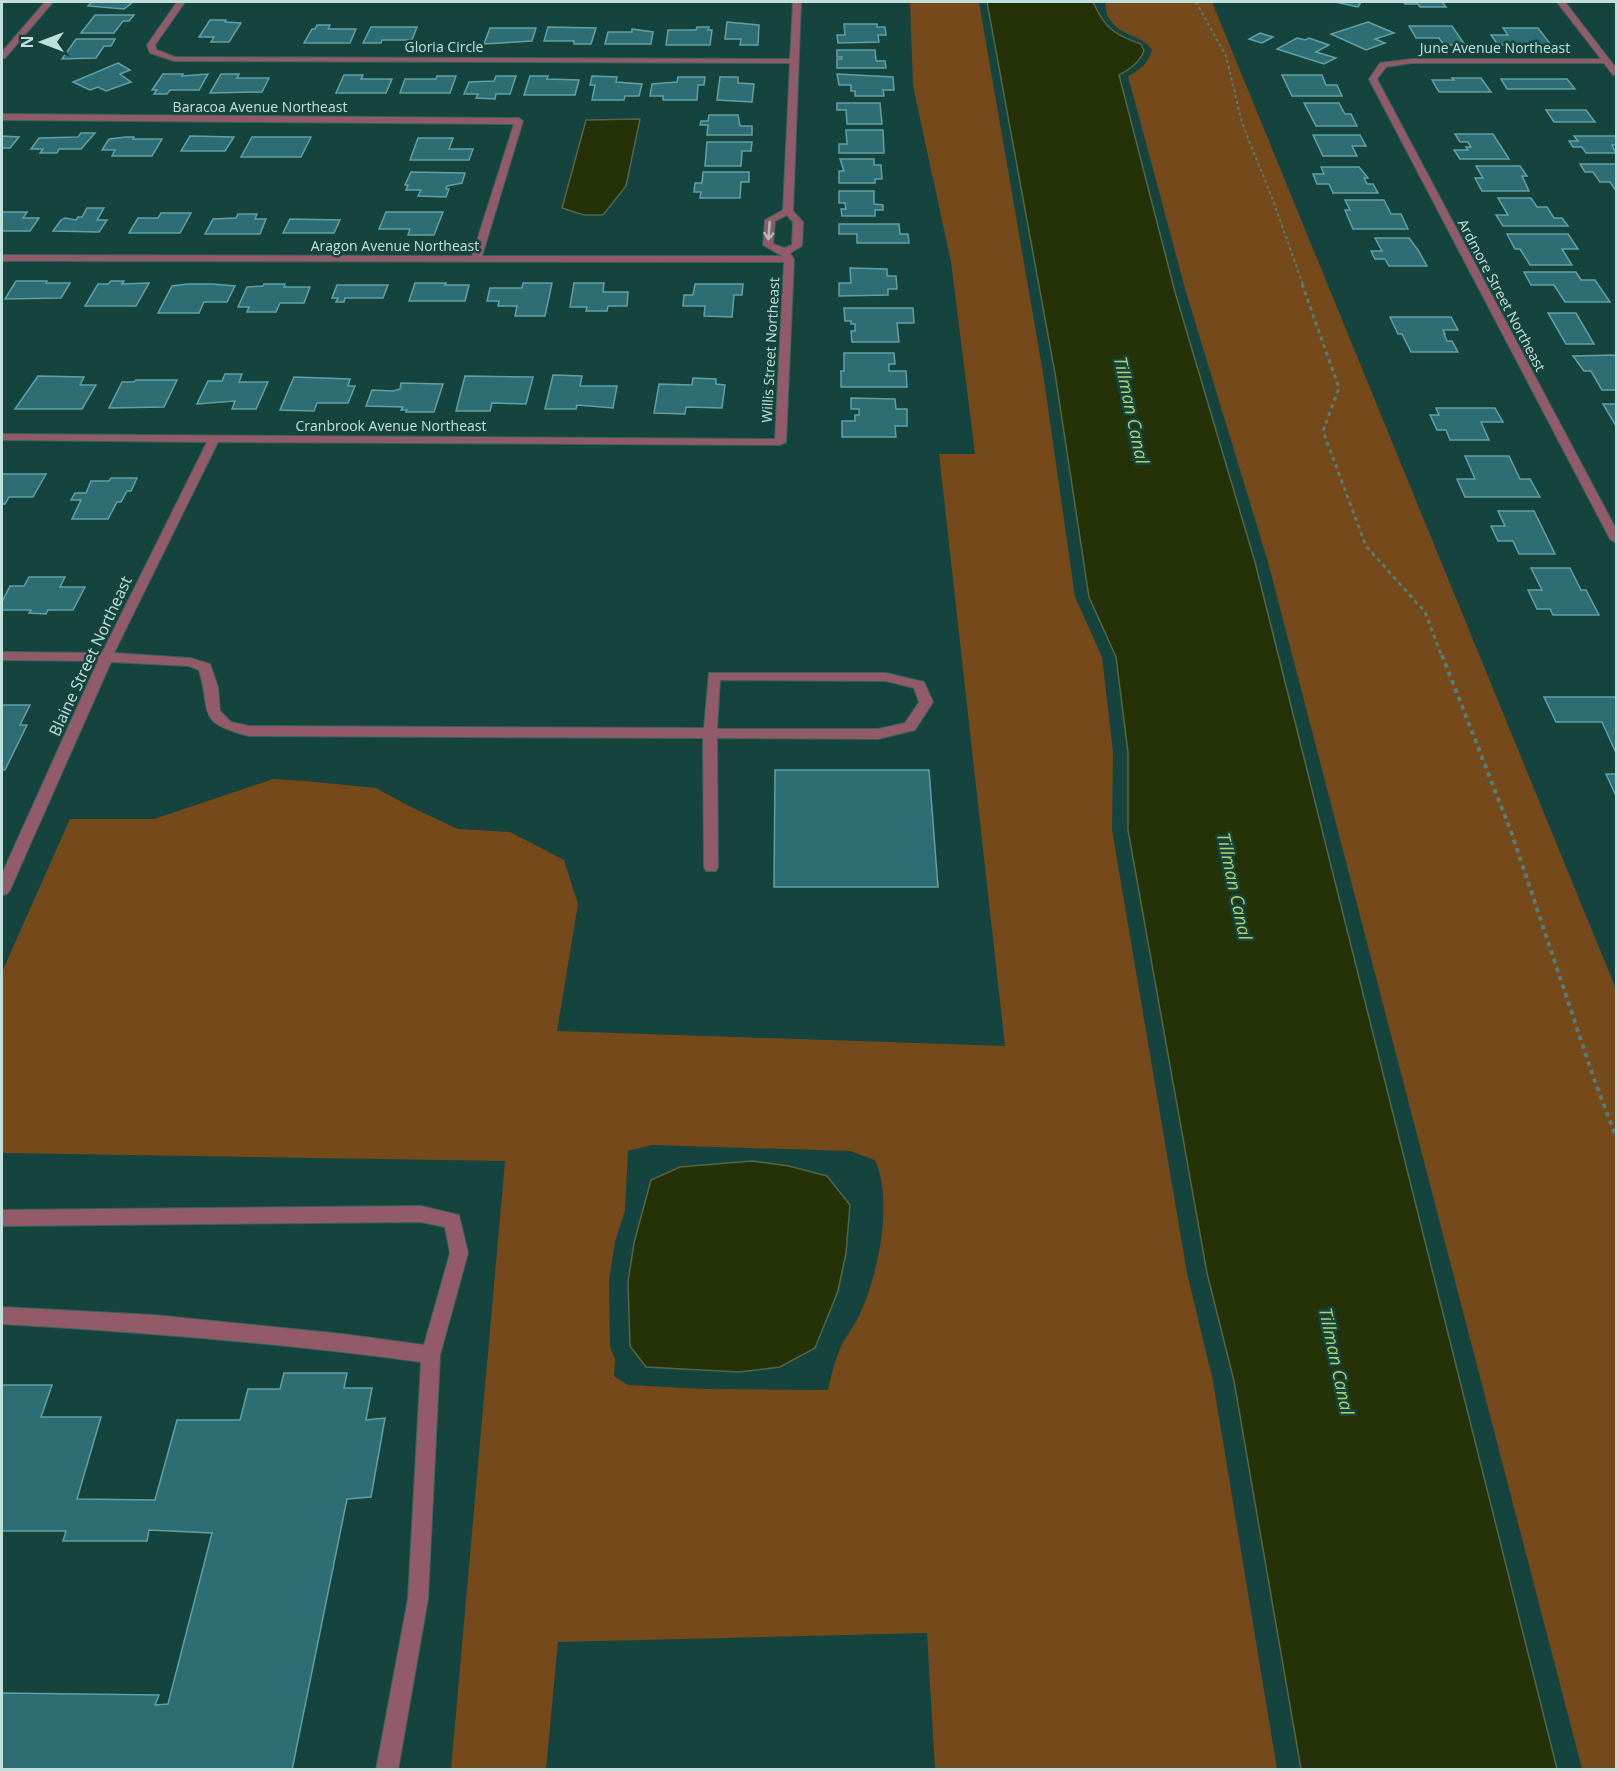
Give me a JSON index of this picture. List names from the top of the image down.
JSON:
{
  "streets": {
    "street": [
      "Gloria Circle",
      "June Avenue Northeast",
      "Baracoa Avenue Northeast",
      "Aragon Avenue Northeast",
      "Ardmore Street Northeast",
      "Willis Street Northeast",
      "Cranbrook Avenue Northeast",
      "Blaine Street Northeast"
    ]
  },
  "crossings": [
    ["June Avenue Northeast", "Ardmore Street Northeast"],
    ["Baracoa Avenue Northeast", "Aragon Avenue Northeast"],
    ["Aragon Avenue Northeast", "Willis Street Northeast"],
    ["Willis Street Northeast", "Cranbrook Avenue Northeast"],
    ["Cranbrook Avenue Northeast", "Blaine Street Northeast"]
  ],
  "water": ["Tillman Canal"],
  "north": "left"
}
